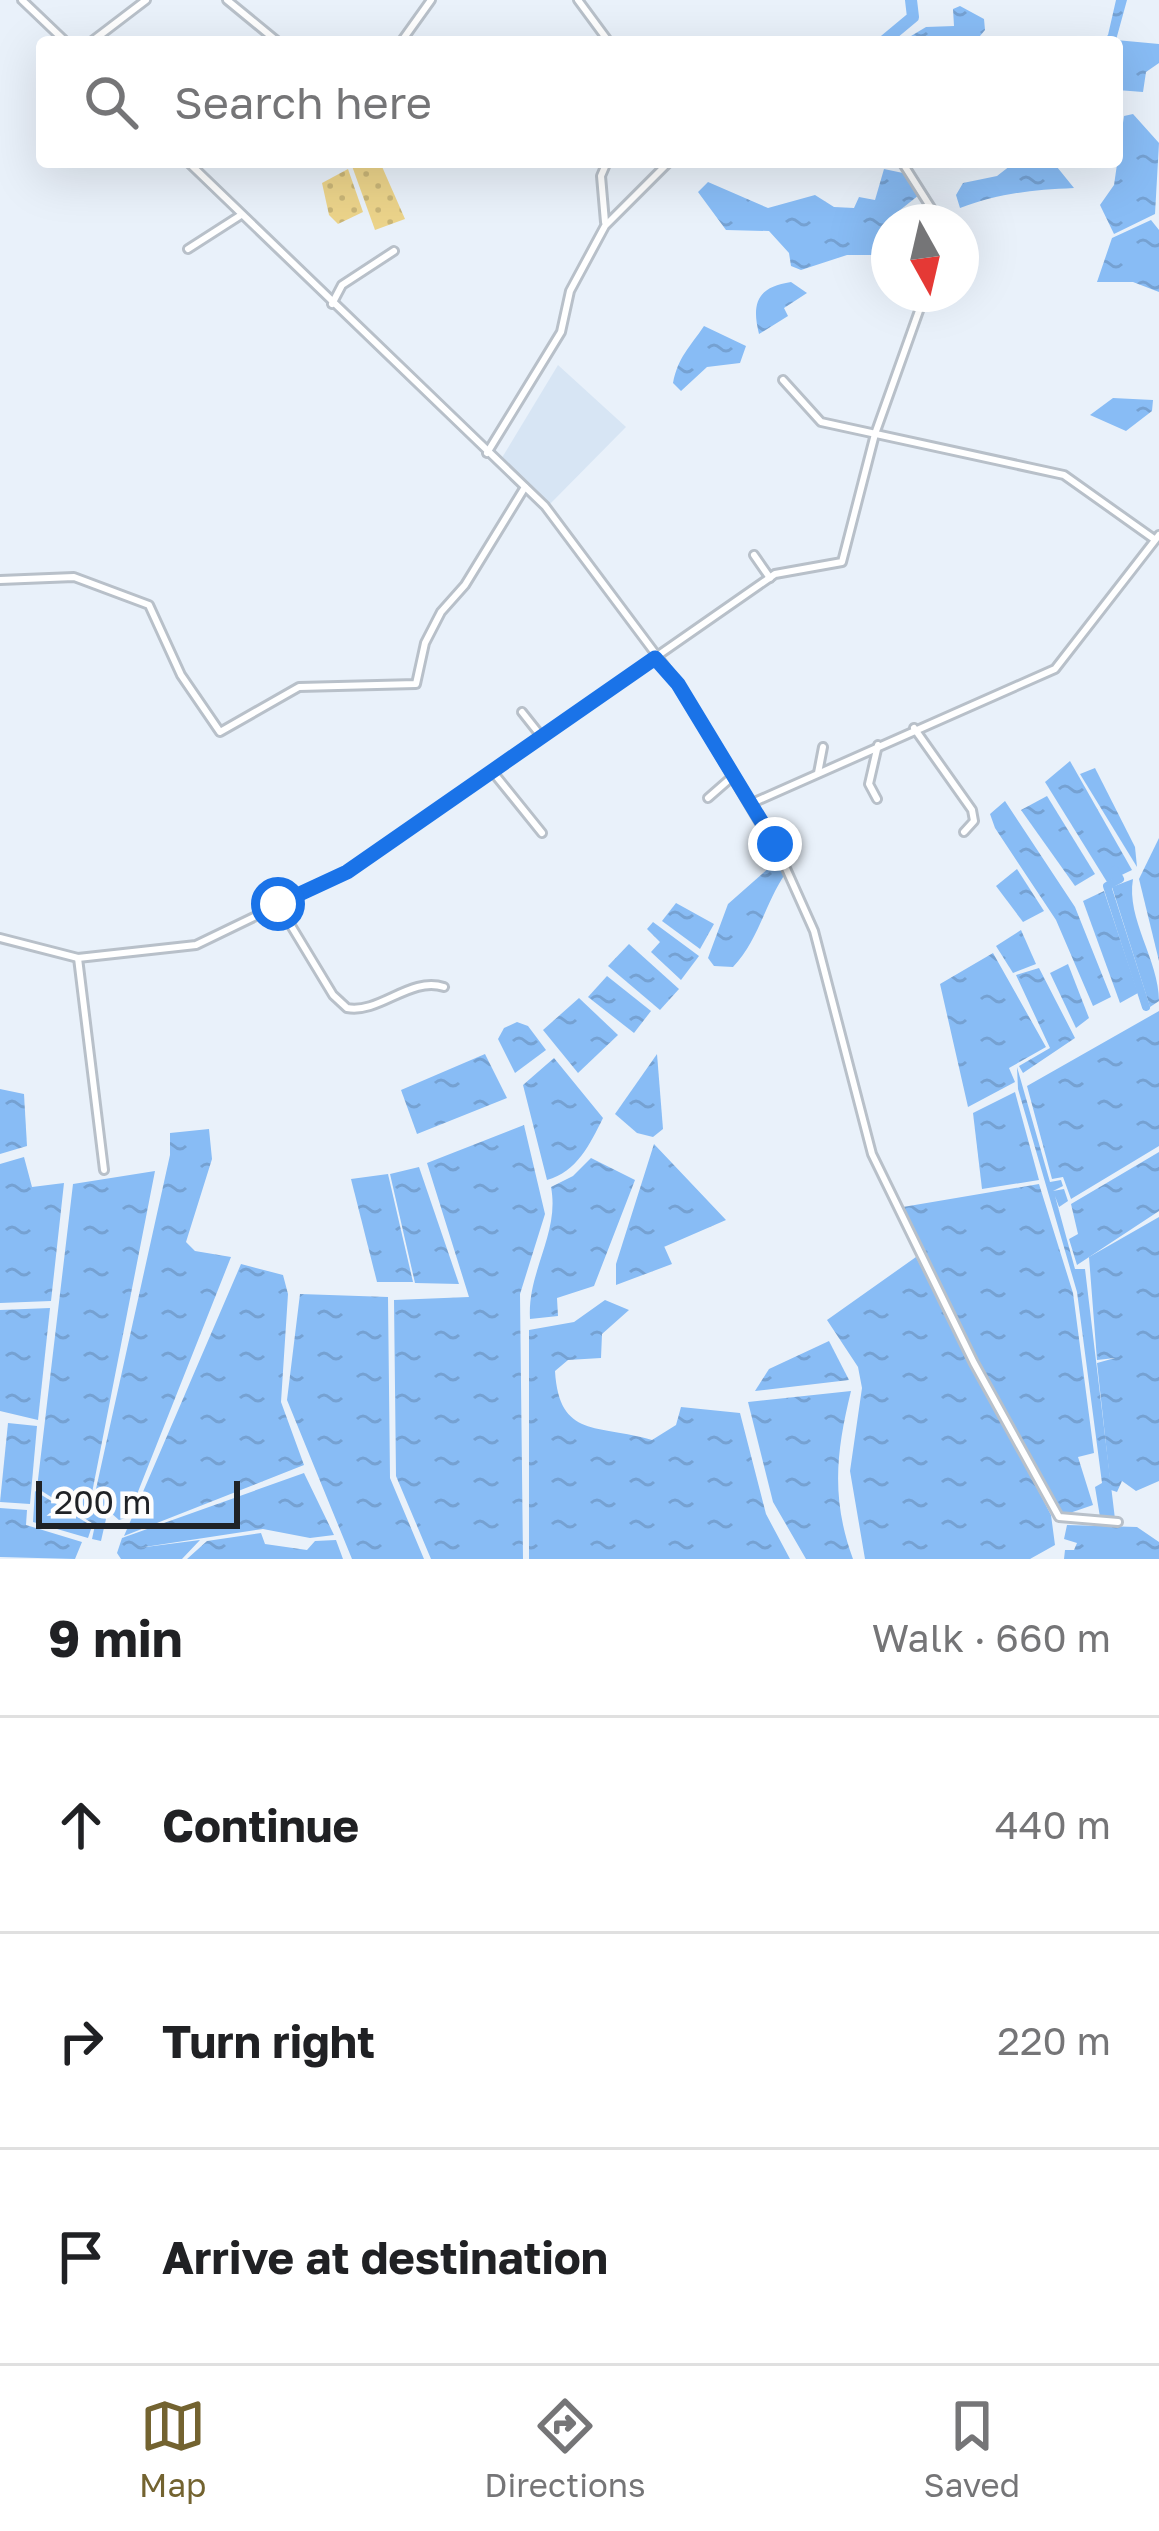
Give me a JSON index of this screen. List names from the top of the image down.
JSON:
{
  "scale_bar": "200 m",
  "north": "bottom",
  "page": {
    "search": "Search here",
    "scale": "200 m",
    "heading": ["9 min", "Walk · 660 m"],
    "list": [
      ["Continue", "440 m"],
      ["Turn right", "220 m"],
      "Arrive at destination"
    ],
    "nav": ["Map", "Directions", "Saved"]
  }
}
